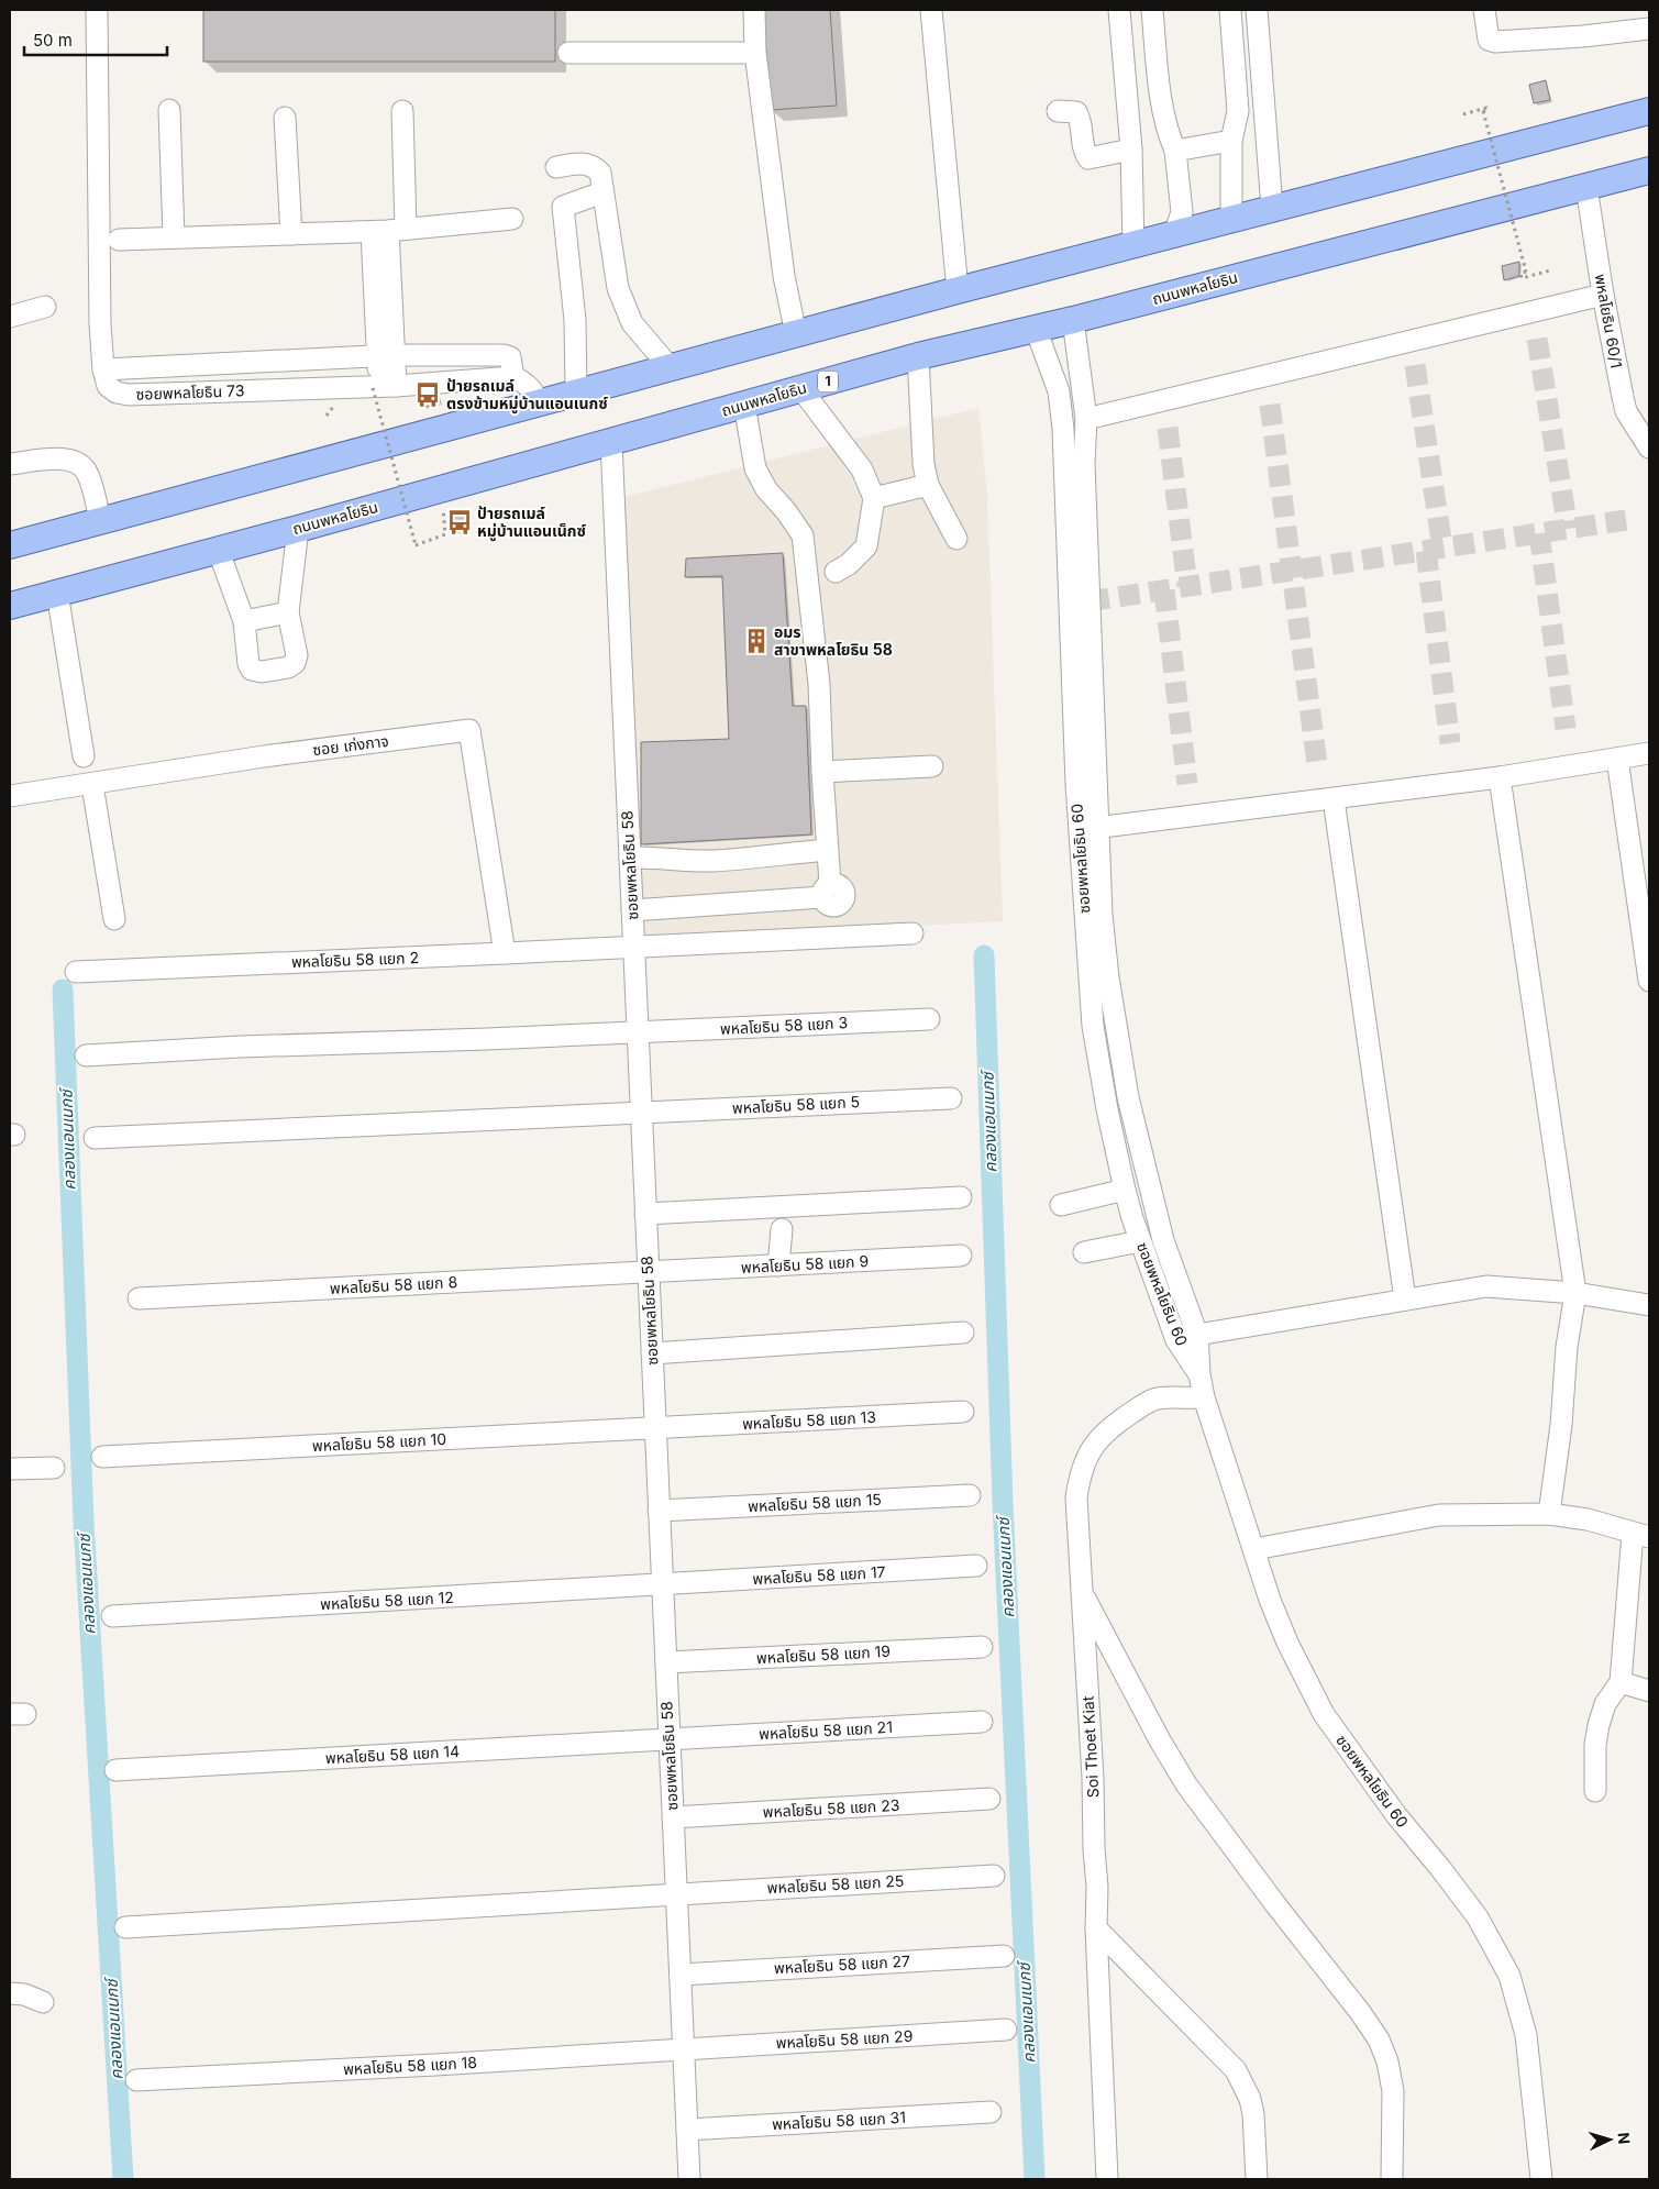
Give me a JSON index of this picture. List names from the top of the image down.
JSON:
{
  "streets": {
    "main road": ["ถนนพหลโยธิน", "1"],
    "street": [
      "พหลโยธิน 60/1",
      "ซอยพหลโยธิน 73",
      "ซอย เก่งกาจ",
      "ซอยพหลโยธิน 60",
      "ซอยพหลโยธิน 58",
      "พหลโยธิน 58 แยก 2",
      "พหลโยธิน 58 แยก 3",
      "พหลโยธิน 58 แยก 5",
      "พหลโยธิน 58 แยก 9",
      "พหลโยธิน 58 แยก 8",
      "พหลโยธิน 58 แยก 13",
      "พหลโยธิน 58 แยก 10",
      "พหลโยธิน 58 แยก 15",
      "พหลโยธิน 58 แยก 17",
      "พหลโยธิน 58 แยก 12",
      "พหลโยธิน 58 แยก 19",
      "พหลโยธิน 58 แยก 21",
      "Soi Thoet Kiat",
      "พหลโยธิน 58 แยก 14",
      "พหลโยธิน 58 แยก 23",
      "พหลโยธิน 58 แยก 25",
      "พหลโยธิน 58 แยก 27",
      "พหลโยธิน 58 แยก 29",
      "พหลโยธิน 58 แยก 18",
      "พหลโยธิน 58 แยก 31"
    ]
  },
  "crossings": [
    ["ถนนพหลโยธิน", "พหลโยธิน 60/1"],
    ["ถนนพหลโยธิน", "ซอยพหลโยธิน 60"],
    ["ถนนพหลโยธิน", "ซอยพหลโยธิน 58"],
    ["ซอย เก่งกาจ", "พหลโยธิน 58 แยก 2"],
    ["ซอยพหลโยธิน 60", "Soi Thoet Kiat"],
    ["ซอยพหลโยธิน 58", "พหลโยธิน 58 แยก 2"],
    ["ซอยพหลโยธิน 58", "พหลโยธิน 58 แยก 3"],
    ["ซอยพหลโยธิน 58", "พหลโยธิน 58 แยก 5"],
    ["ซอยพหลโยธิน 58", "พหลโยธิน 58 แยก 9"],
    ["ซอยพหลโยธิน 58", "พหลโยธิน 58 แยก 8"],
    ["ซอยพหลโยธิน 58", "พหลโยธิน 58 แยก 13"],
    ["ซอยพหลโยธิน 58", "พหลโยธิน 58 แยก 10"],
    ["ซอยพหลโยธิน 58", "พหลโยธิน 58 แยก 15"],
    ["ซอยพหลโยธิน 58", "พหลโยธิน 58 แยก 17"],
    ["ซอยพหลโยธิน 58", "พหลโยธิน 58 แยก 12"],
    ["ซอยพหลโยธิน 58", "พหลโยธิน 58 แยก 19"],
    ["ซอยพหลโยธิน 58", "พหลโยธิน 58 แยก 21"],
    ["ซอยพหลโยธิน 58", "พหลโยธิน 58 แยก 14"],
    ["ซอยพหลโยธิน 58", "พหลโยธิน 58 แยก 23"],
    ["ซอยพหลโยธิน 58", "พหลโยธิน 58 แยก 25"],
    ["ซอยพหลโยธิน 58", "พหลโยธิน 58 แยก 27"],
    ["ซอยพหลโยธิน 58", "พหลโยธิน 58 แยก 29"],
    ["ซอยพหลโยธิน 58", "พหลโยธิน 58 แยก 18"],
    ["ซอยพหลโยธิน 58", "พหลโยธิน 58 แยก 31"],
    ["พหลโยธิน 58 แยก 9", "พหลโยธิน 58 แยก 8"],
    ["พหลโยธิน 58 แยก 13", "พหลโยธิน 58 แยก 10"],
    ["พหลโยธิน 58 แยก 17", "พหลโยธิน 58 แยก 12"],
    ["พหลโยธิน 58 แยก 21", "พหลโยธิน 58 แยก 14"],
    ["พหลโยธิน 58 แยก 29", "พหลโยธิน 58 แยก 18"]
  ],
  "water": ["คลองแอนเนกซ์"],
  "places": {
    "bus stop": ["ป้ายรถเมล์ ตรงข้ามหมู่บ้านแอนเนกซ์", "ป้ายรถเมล์ หมู่บ้านแอนเน็กซ์"],
    "building": ["อมร สาขาพหลโยธิน 58"]
  },
  "scale_bar": "50 m",
  "north": "right"
}
